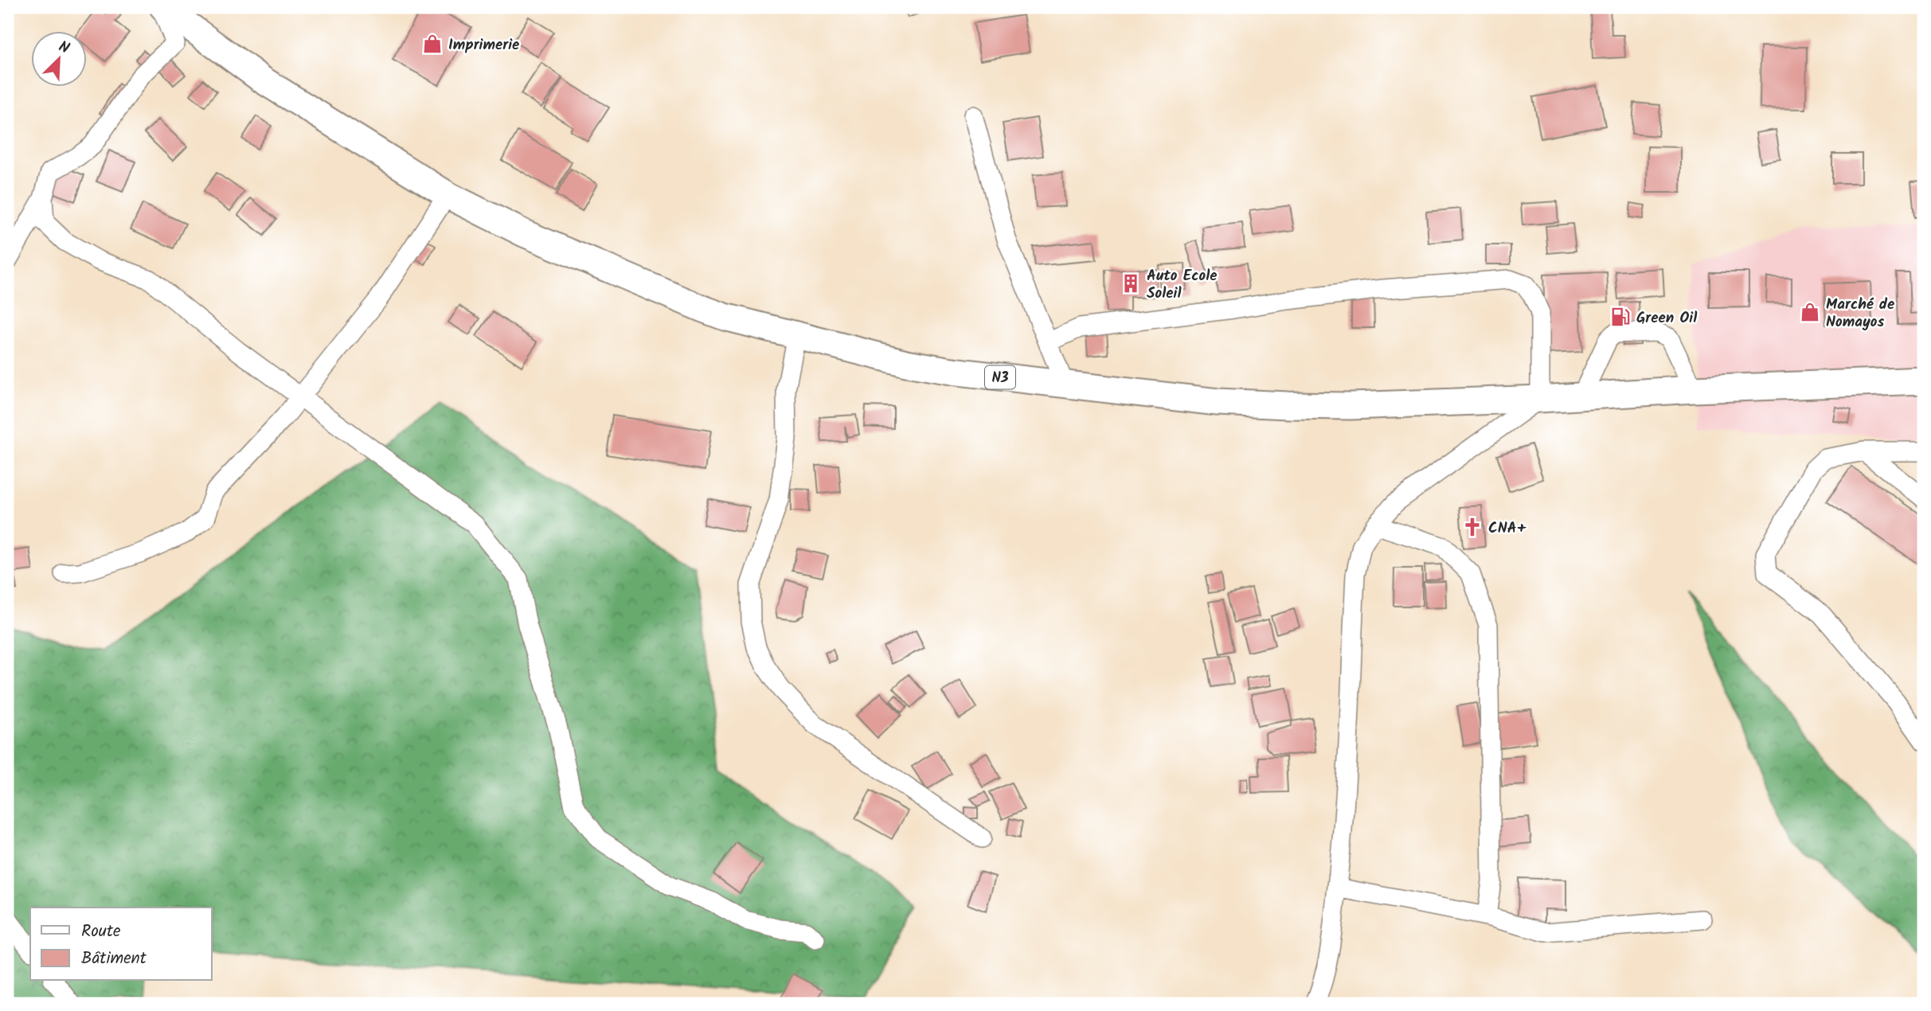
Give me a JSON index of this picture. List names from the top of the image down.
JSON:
{
  "streets": {
    "highway": ["N3"]
  },
  "places": {
    "shop": ["Imprimerie", "Marché de Nomayos"],
    "building": ["Auto Ecole Soleil"],
    "fuel station": ["Green Oil"],
    "church": ["CNA+"]
  },
  "legend": ["Route", "Bâtiment"],
  "north": "top right"
}
